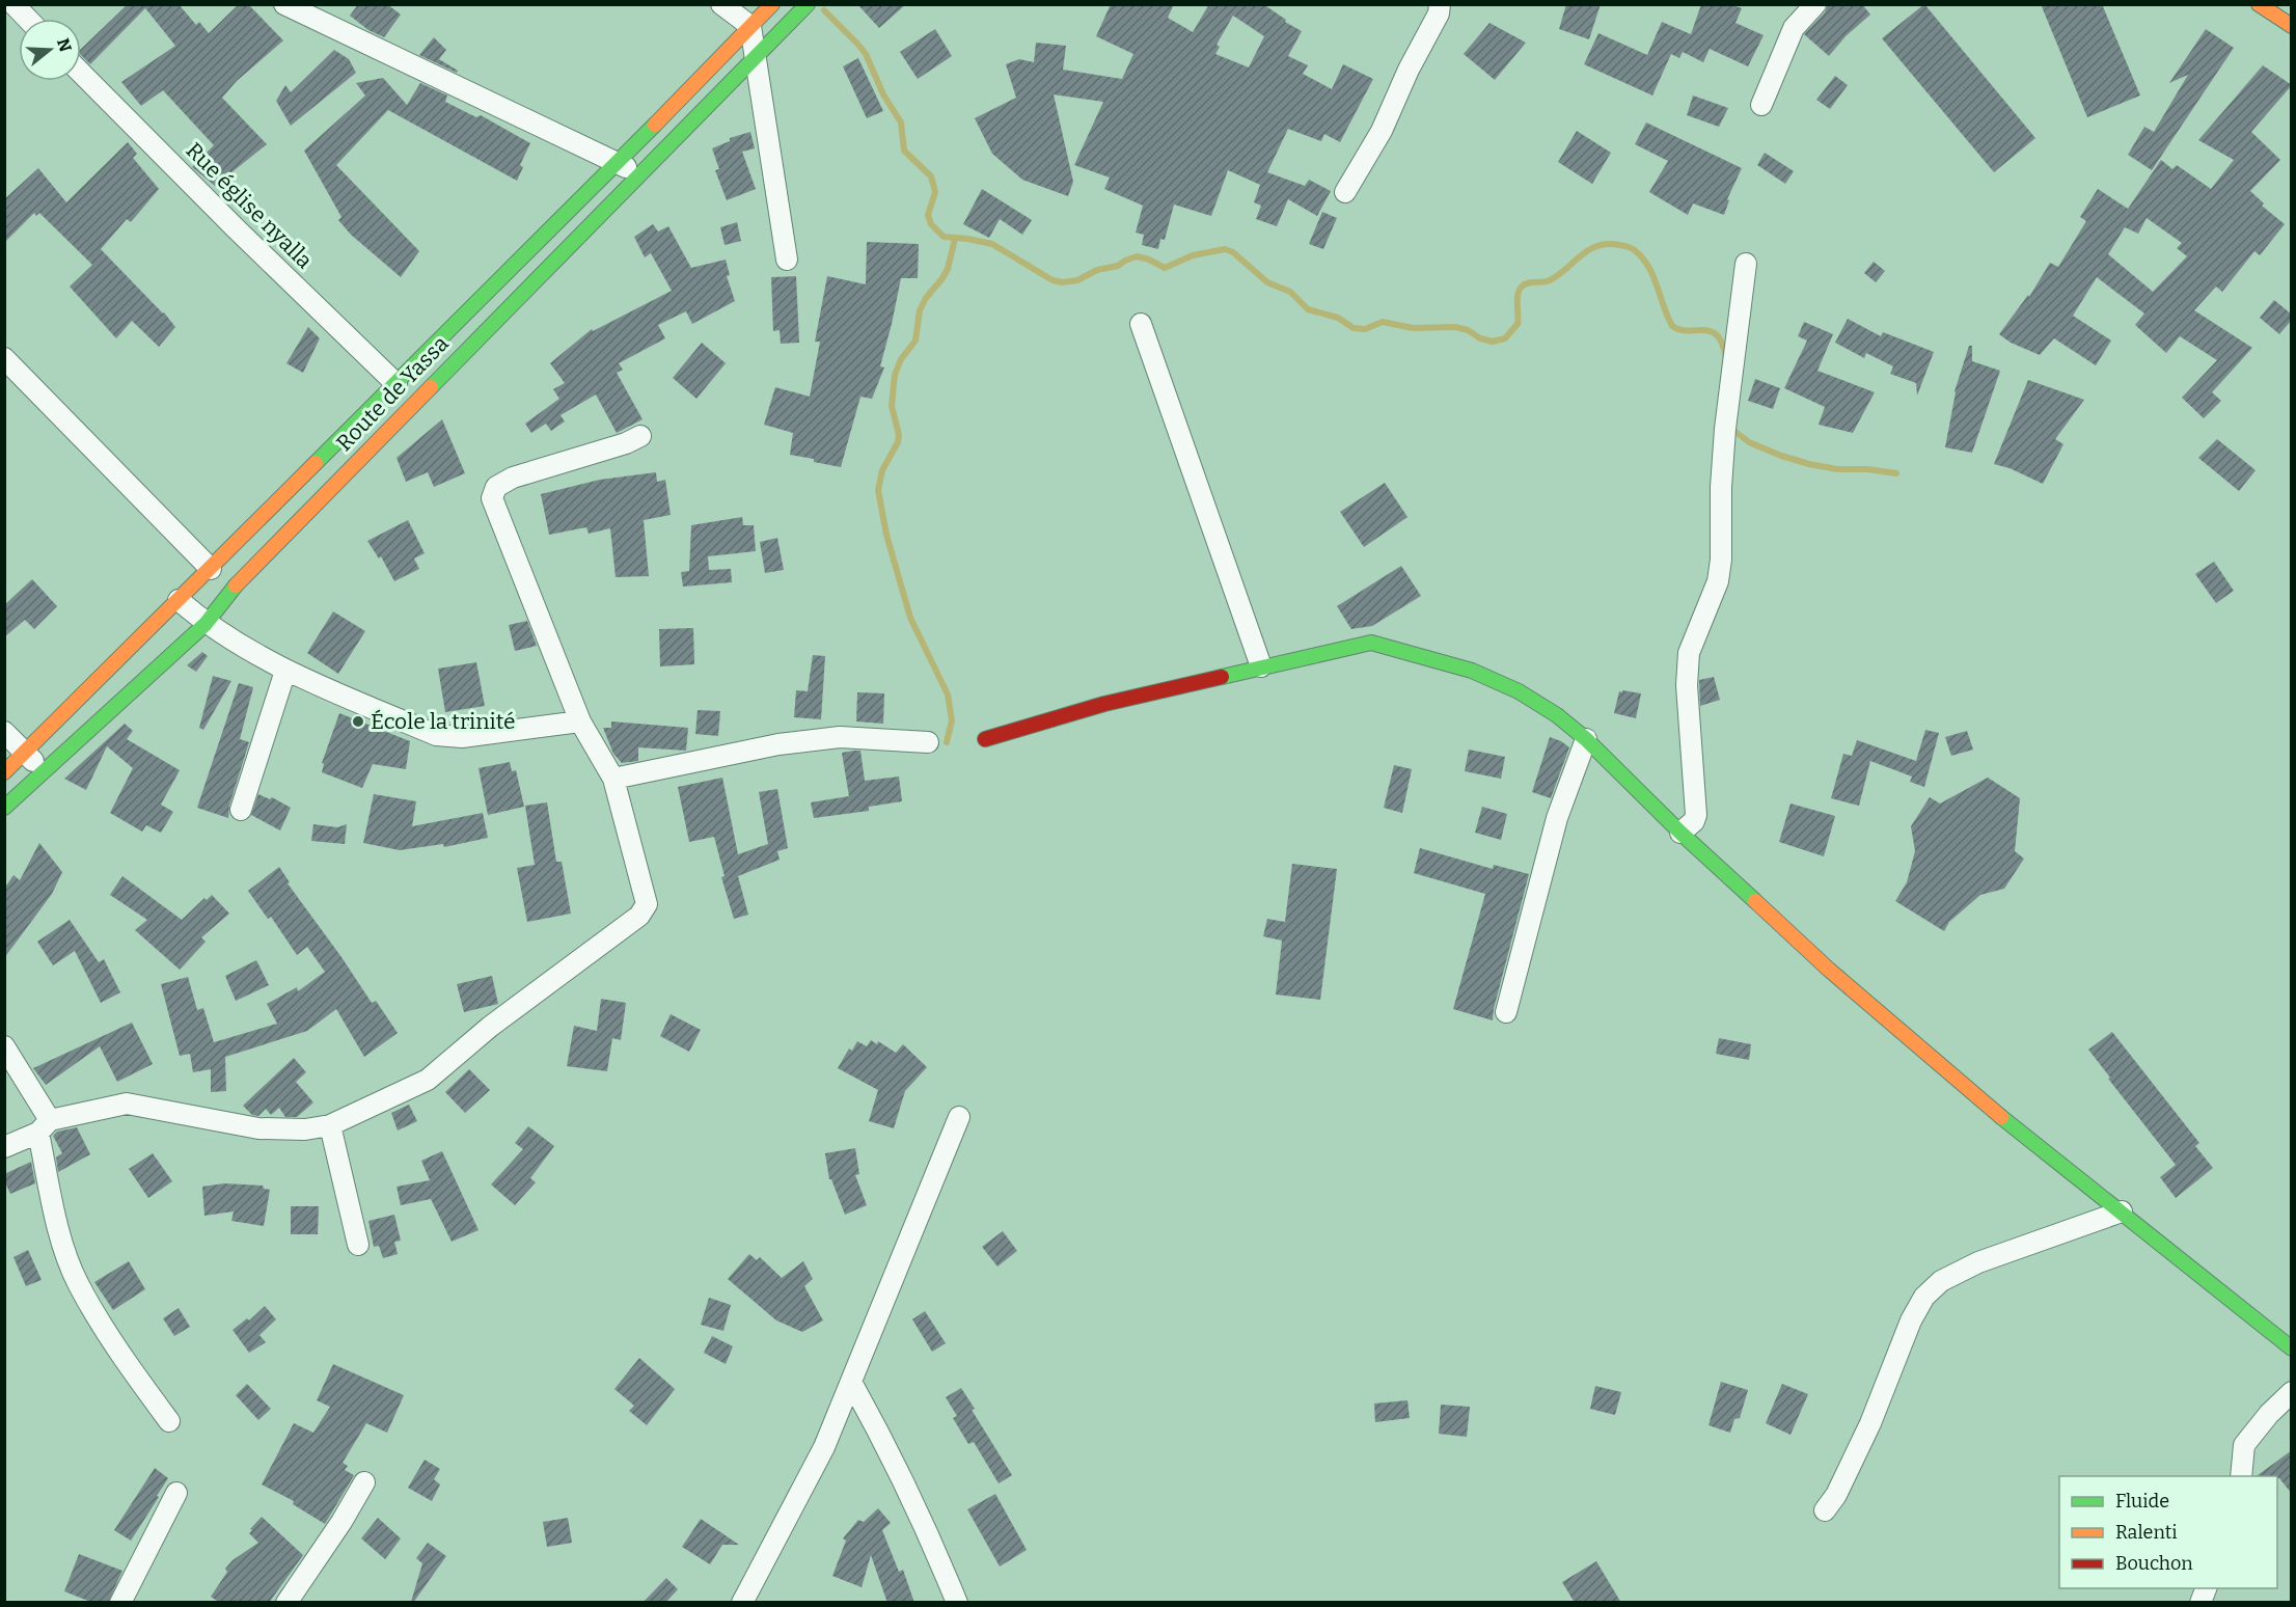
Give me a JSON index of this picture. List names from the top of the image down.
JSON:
{
  "streets": {
    "main road": ["Route de Yassa"],
    "street": ["Rue église nyalla"]
  },
  "crossings": [
    ["Rue église nyalla", "Route de Yassa"]
  ],
  "places": ["École la trinité"],
  "legend": ["Fluide", "Ralenti", "Bouchon"],
  "north": "right"
}
